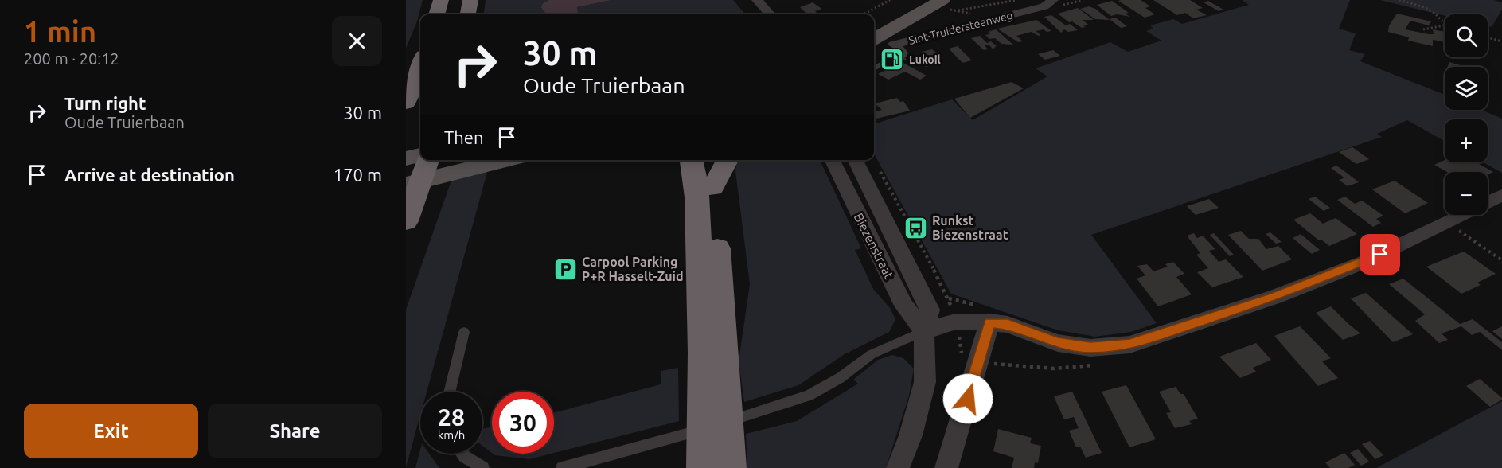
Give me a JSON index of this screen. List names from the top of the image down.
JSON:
{
  "streets": {
    "main road": ["Sint-Truidersteenweg"],
    "street": ["Biezenstraat"]
  },
  "places": {
    "fuel station": ["Lukoil"],
    "bus stop": ["Runkst Biezenstraat"],
    "parking": ["Carpool Parking P+R Hasselt-Zuid"]
  },
  "page": {
    "heading": ["1 min", "200 m · 20:12"],
    "map_buttons": ["+", "−"],
    "turn": ["30 m", "Oude Truierbaan"],
    "list": [
      {
        "name": "Turn right",
        "note": "Oude Truierbaan",
        "value": "30 m"
      },
      {
        "name": "Arrive at destination",
        "value": "170 m"
      }
    ],
    "then": "Then",
    "speed": "28 km/h",
    "limit": "30",
    "buttons": ["Exit", "Share"]
  }
}
